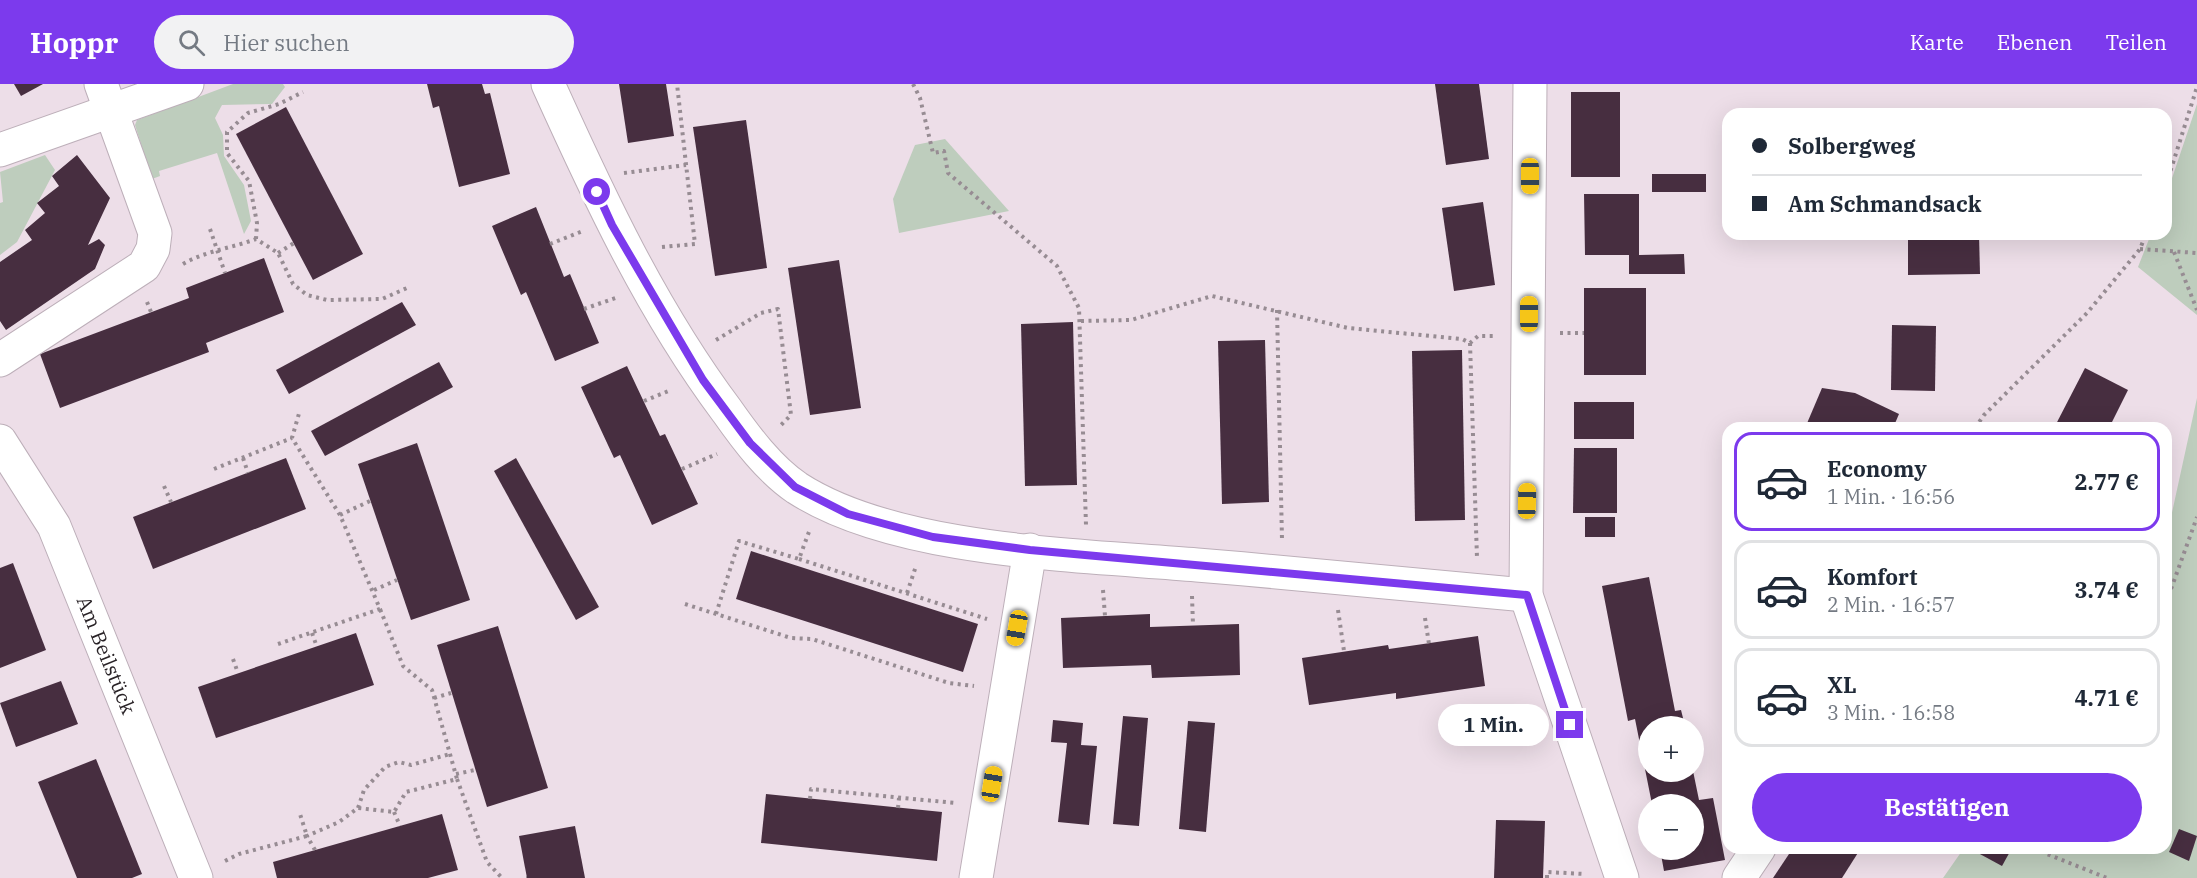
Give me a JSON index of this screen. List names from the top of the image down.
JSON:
{
  "streets": {
    "street": ["Am Beilstück"]
  },
  "page": {
    "header": "Hoppr",
    "search": "Hier suchen",
    "nav": ["Karte", "Ebenen", "Teilen"],
    "banner": ["Solbergweg", "Am Schmandsack"],
    "list": [
      {
        "name": "Economy",
        "note": "1 Min. · 16:56",
        "value": "2.77 €"
      },
      {
        "name": "Komfort",
        "note": "2 Min. · 16:57",
        "value": "3.74 €"
      },
      {
        "name": "XL",
        "note": "3 Min. · 16:58",
        "value": "4.71 €"
      }
    ],
    "bubble": "1 Min.",
    "map_buttons": ["+", "−"],
    "buttons": "Bestätigen"
  }
}
